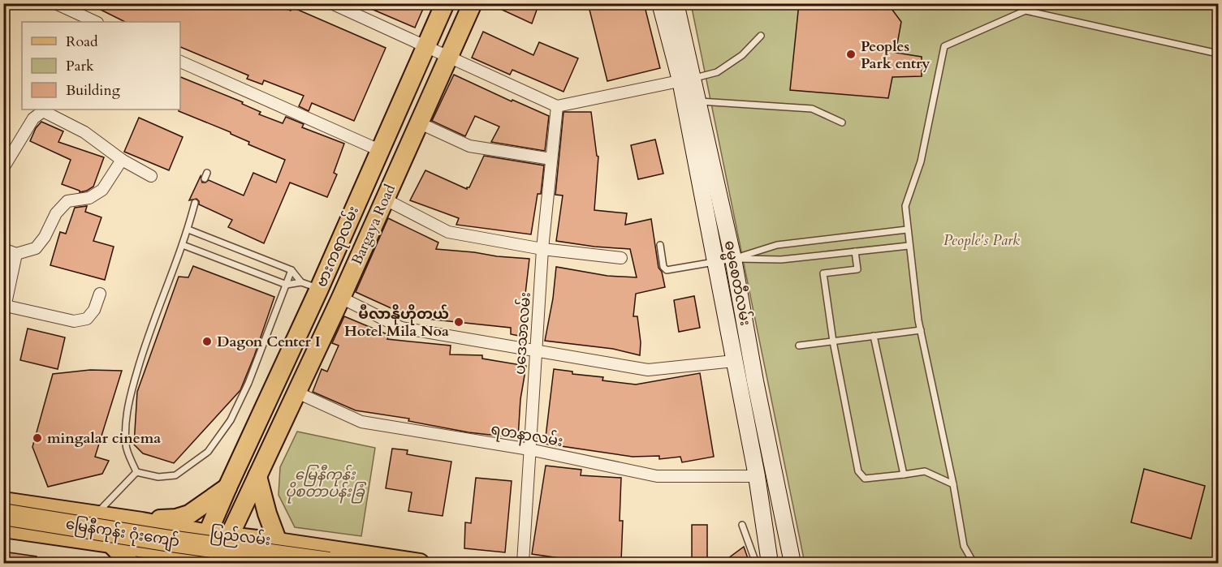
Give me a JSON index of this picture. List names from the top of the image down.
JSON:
{
  "streets": {
    "highway": ["မြေနီကုန်း ဂုံးကျော်"],
    "main road": [
      "Bargaya Road",
      "ဗားကရာလမ်း",
      "ဓမ္မစေတီလမ်း",
      "ပြည်လမ်း"
    ],
    "street": ["ပဒေသာလမ်း", "ရတနာလမ်း"]
  },
  "crossings": [
    ["Bargaya Road", "ရတနာလမ်း"],
    ["ဗားကရာလမ်း", "ပြည်လမ်း"],
    ["ဓမ္မစေတီလမ်း", "ရတနာလမ်း"],
    ["ပဒေသာလမ်း", "ရတနာလမ်း"]
  ],
  "parks": ["People's Park", "မြေနီကုန်း ပိုစတာပန်းခြံ"],
  "places": [
    "Peoples Park entry",
    "မီလာနိုဟိုတယ် Hotel Mila Noa",
    "Dagon Center I",
    "mingalar cinema"
  ],
  "legend": ["Road", "Park", "Building"]
}
